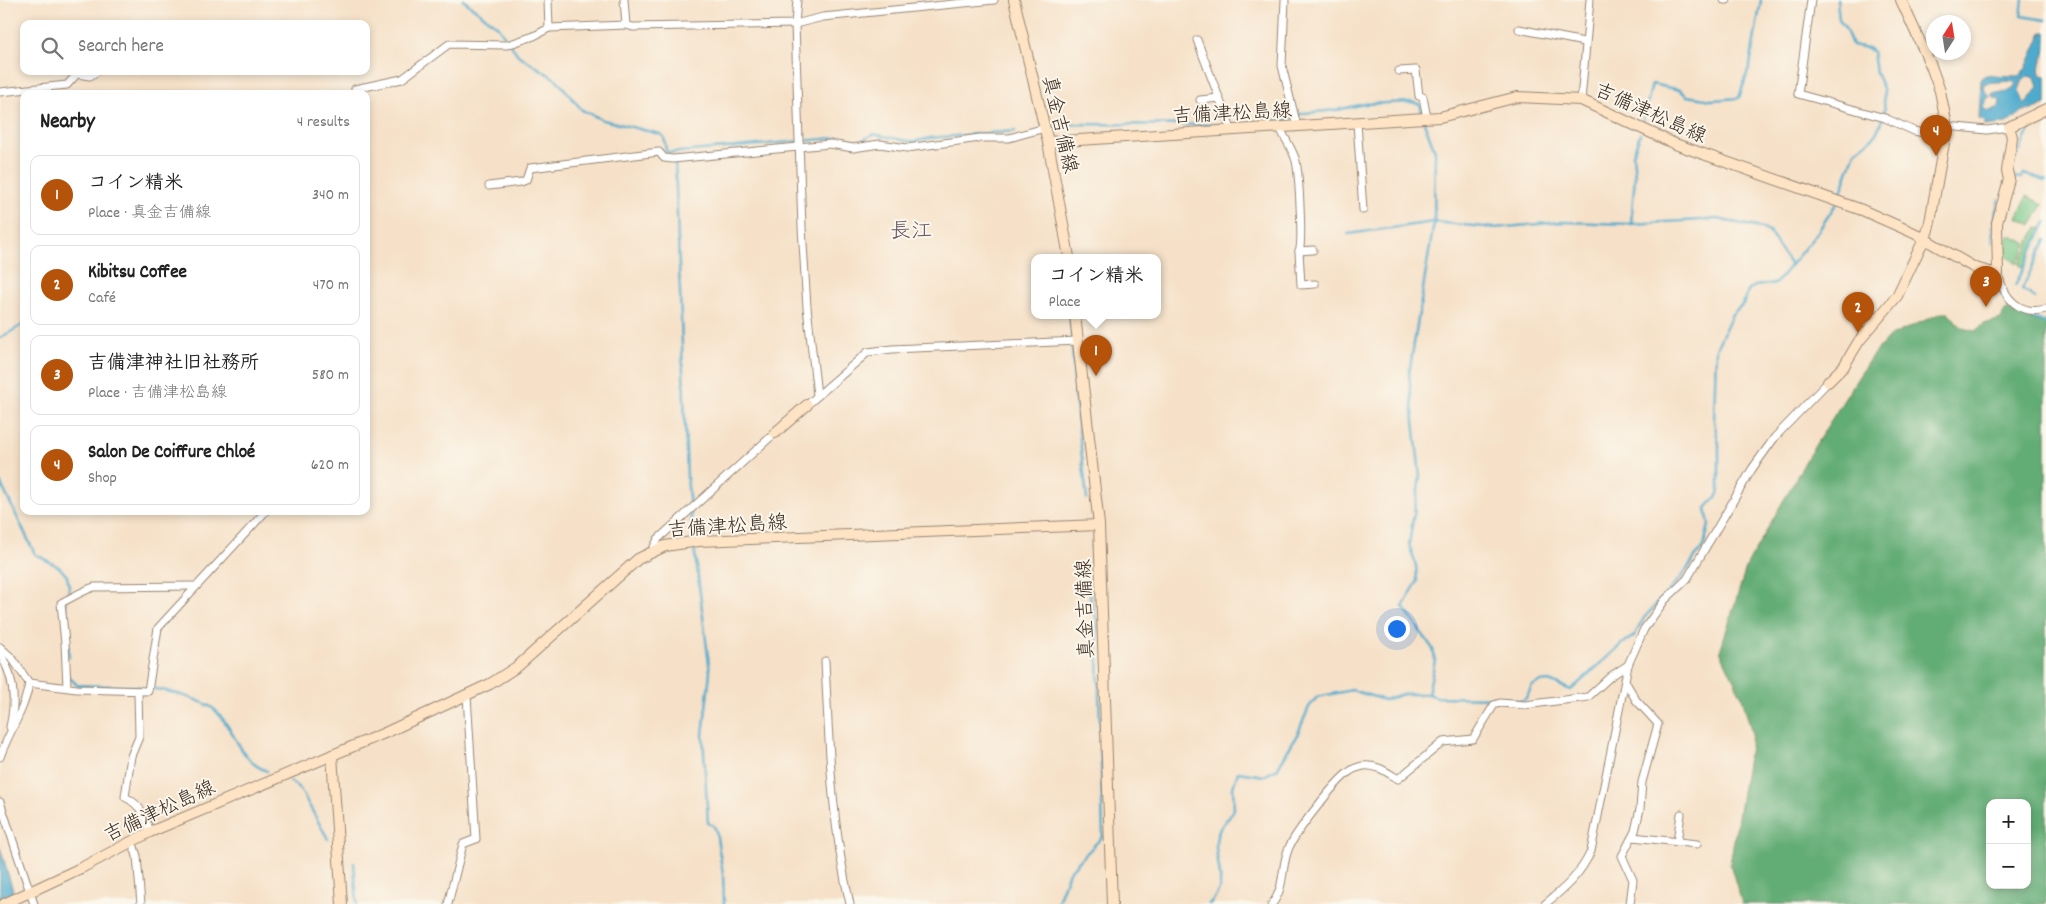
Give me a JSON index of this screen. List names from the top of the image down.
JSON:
{
  "streets": {
    "main road": ["吉備津松島線", "真金吉備線"]
  },
  "crossings": [
    ["吉備津松島線", "真金吉備線"]
  ],
  "districts": ["長江"],
  "north": "top",
  "page": {
    "search": "Search here",
    "heading": ["Nearby", "4 results"],
    "pins": [
      "4",
      "3",
      "2",
      "1"
    ],
    "list": [
      {
        "mark": "1",
        "name": "コイン精米",
        "note": "Place · 真金吉備線",
        "value": "340 m"
      },
      {
        "mark": "2",
        "name": "Kibitsu Coffee",
        "note": "Café",
        "value": "470 m"
      },
      {
        "mark": "3",
        "name": "吉備津神社旧社務所",
        "note": "Place · 吉備津松島線",
        "value": "580 m"
      },
      {
        "mark": "4",
        "name": "Salon De Coiffure Chloé",
        "note": "Shop",
        "value": "620 m"
      }
    ],
    "popup": ["コイン精米", "Place"],
    "map_buttons": ["+", "−"]
  }
}
